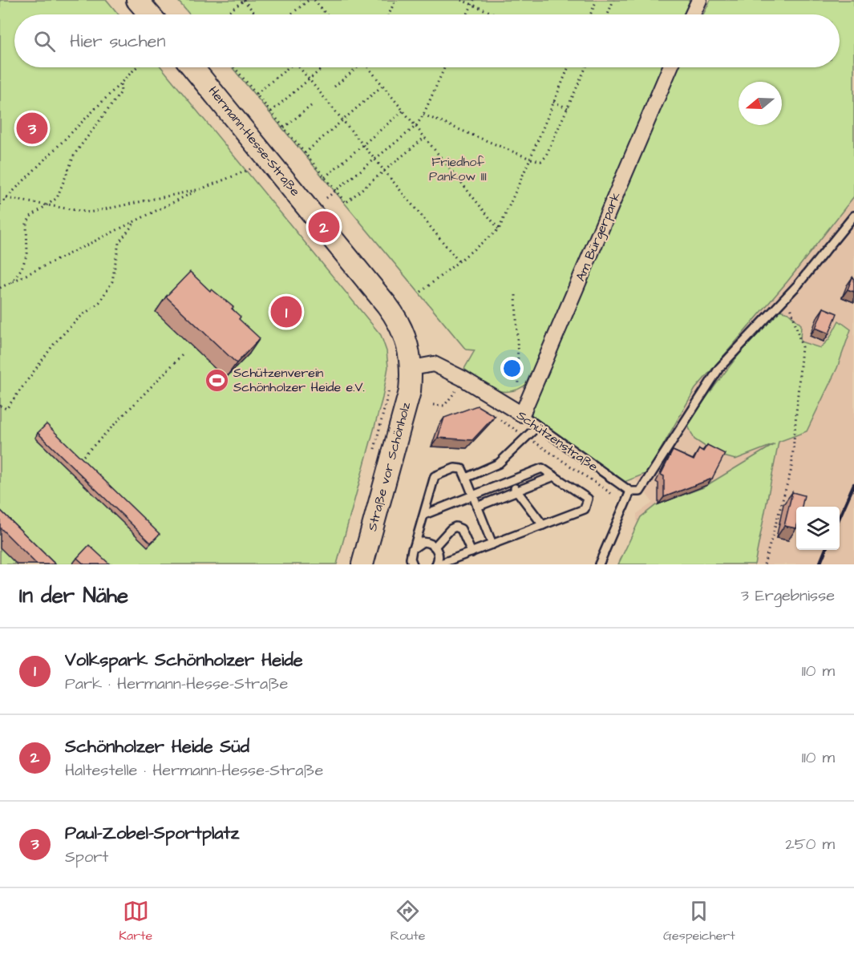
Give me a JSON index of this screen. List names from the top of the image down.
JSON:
{
  "streets": {
    "main road": ["Hermann-Hesse-Straße", "Straße vor Schönholz"],
    "street": ["Am Bürgerpark", "Schützenstraße"]
  },
  "crossings": [
    ["Hermann-Hesse-Straße", "Schützenstraße"],
    ["Hermann-Hesse-Straße", "Straße vor Schönholz"],
    ["Am Bürgerpark", "Schützenstraße"],
    ["Schützenstraße", "Straße vor Schönholz"]
  ],
  "parks": ["Friedhof Pankow III"],
  "places": {
    "sports": ["Schützenverein Schönholzer Heide e.V."]
  },
  "north": "left",
  "page": {
    "search": "Hier suchen",
    "pins": ["3", "2", "1"],
    "heading": ["In der Nähe", "3 Ergebnisse"],
    "list": [
      {
        "mark": "1",
        "name": "Volkspark Schönholzer Heide",
        "note": "Park · Hermann-Hesse-Straße",
        "value": "110 m"
      },
      {
        "mark": "2",
        "name": "Schönholzer Heide Süd",
        "note": "Haltestelle · Hermann-Hesse-Straße",
        "value": "110 m"
      },
      {
        "mark": "3",
        "name": "Paul-Zobel-Sportplatz",
        "note": "Sport",
        "value": "250 m"
      }
    ],
    "nav": ["Karte", "Route", "Gespeichert"]
  }
}
